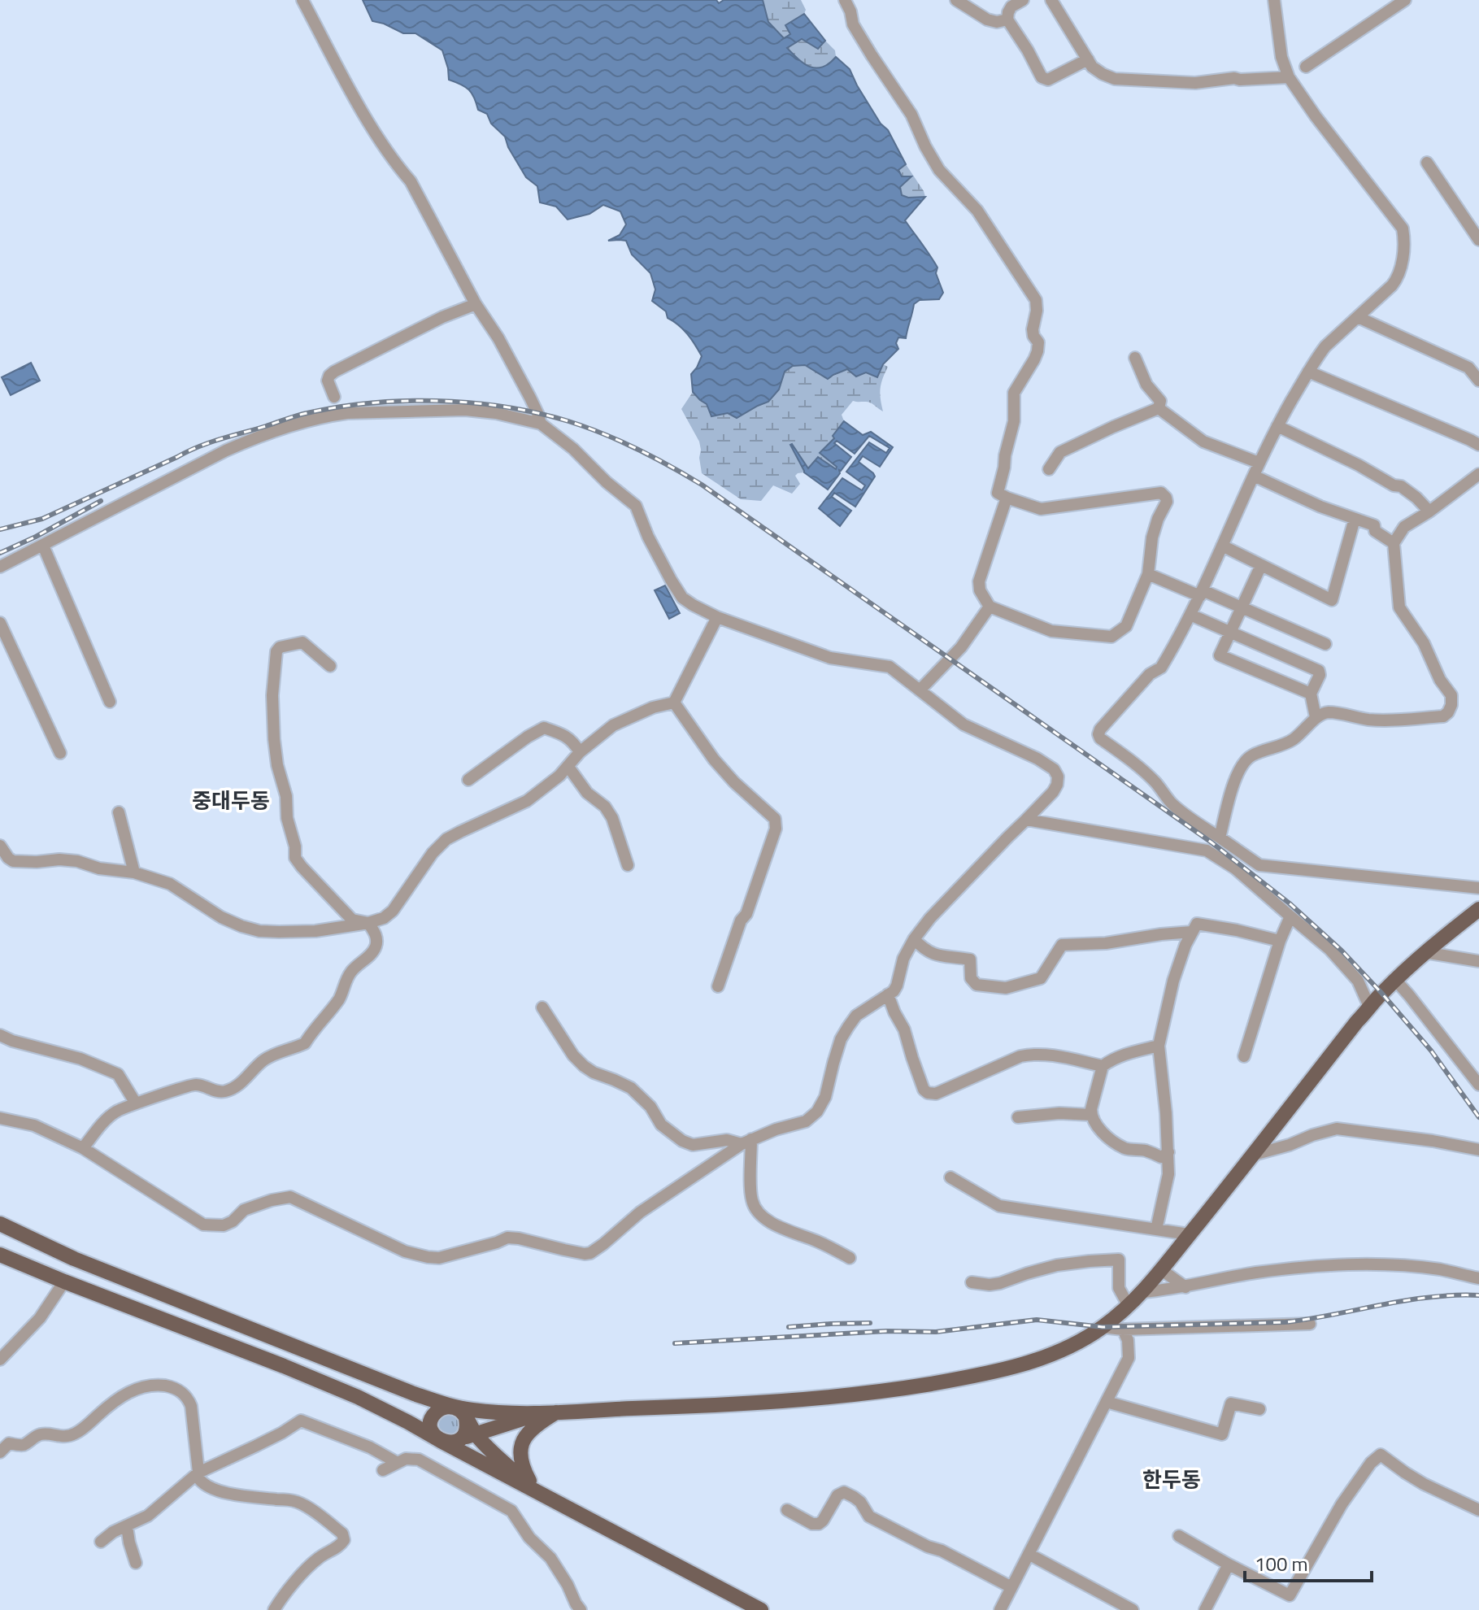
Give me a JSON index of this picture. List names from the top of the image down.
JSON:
{
  "districts": ["중대두동", "한두동"],
  "scale_bar": "100 m"
}
